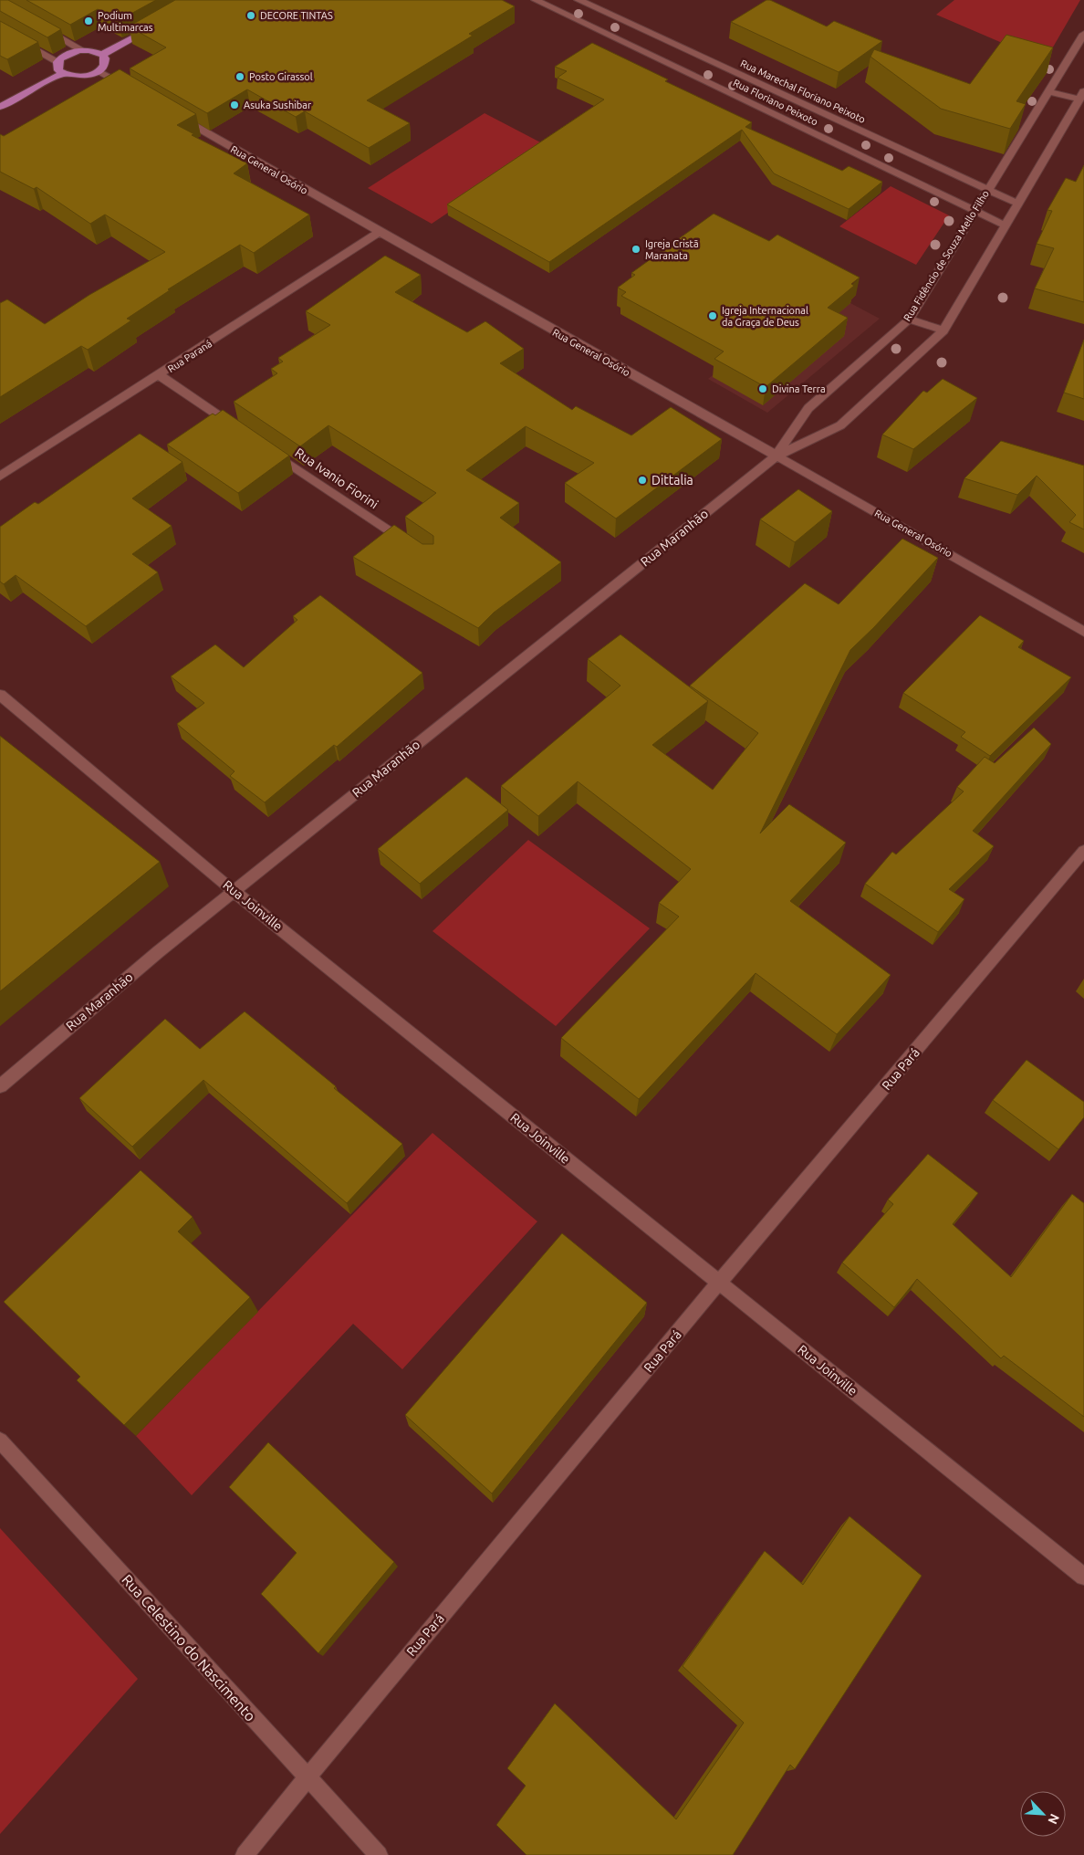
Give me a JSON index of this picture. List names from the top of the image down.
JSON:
{
  "streets": {
    "street": [
      "Rua Marechal Floriano Peixoto",
      "Rua Floriano Peixoto",
      "Rua General Osório",
      "Rua Fidêncio de Souza Mello Filho",
      "Rua Paraná",
      "Rua Ivanio Fiorini",
      "Rua Maranhão",
      "Rua Joinville",
      "Rua Pará",
      "Rua Celestino do Nascimento"
    ]
  },
  "crossings": [
    ["Rua Marechal Floriano Peixoto", "Rua Floriano Peixoto"],
    ["Rua Marechal Floriano Peixoto", "Rua Fidêncio de Souza Mello Filho"],
    ["Rua Floriano Peixoto", "Rua Fidêncio de Souza Mello Filho"],
    ["Rua General Osório", "Rua Fidêncio de Souza Mello Filho"],
    ["Rua General Osório", "Rua Paraná"],
    ["Rua General Osório", "Rua Maranhão"],
    ["Rua Fidêncio de Souza Mello Filho", "Rua Maranhão"],
    ["Rua Maranhão", "Rua Joinville"],
    ["Rua Joinville", "Rua Pará"],
    ["Rua Pará", "Rua Celestino do Nascimento"]
  ],
  "places": [
    "DECORE TINTAS",
    "Podium Multimarcas",
    "Posto Girassol",
    "Asuka Sushibar",
    "Igreja Cristã Maranata",
    "Igreja Internacional da Graça de Deus",
    "Divina Terra",
    "Dittalia"
  ],
  "north": "bottom right"
}
